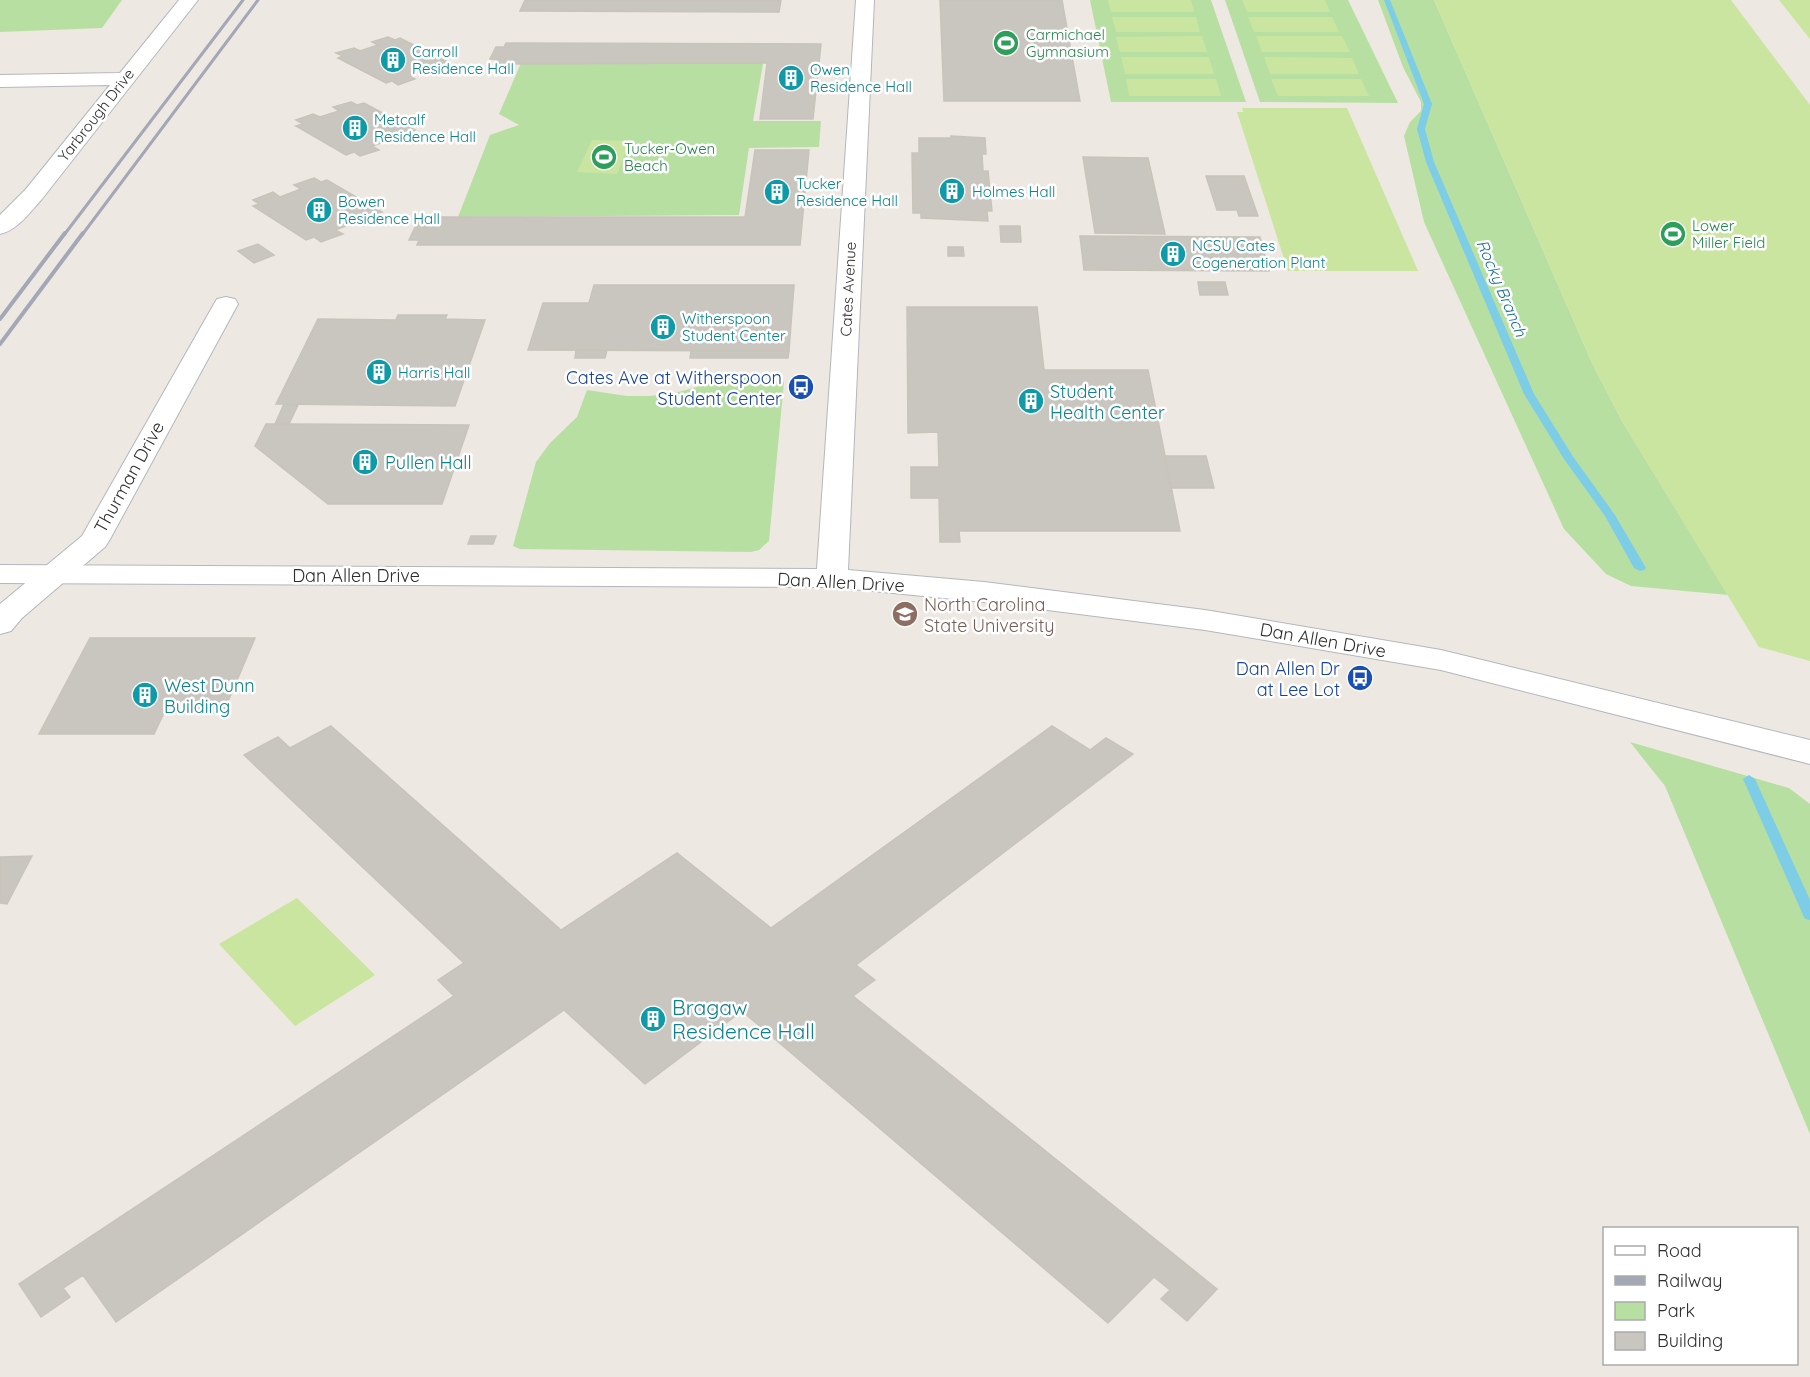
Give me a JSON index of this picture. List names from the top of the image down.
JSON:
{
  "streets": {
    "street": [
      "Yarbrough Drive",
      "Cates Avenue",
      "Thurman Drive",
      "Dan Allen Drive"
    ]
  },
  "crossings": [
    ["Cates Avenue", "Dan Allen Drive"],
    ["Thurman Drive", "Dan Allen Drive"]
  ],
  "water": ["Rocky Branch"],
  "places": {
    "sports": ["Carmichael Gymnasium", "Tucker-Owen Beach", "Lower Miller Field"],
    "building": [
      "Carroll Residence Hall",
      "Owen Residence Hall",
      "Metcalf Residence Hall",
      "Holmes Hall",
      "Tucker Residence Hall",
      "Bowen Residence Hall",
      "NCSU Cates Cogeneration Plant",
      "Witherspoon Student Center",
      "Harris Hall",
      "Student Health Center",
      "Pullen Hall",
      "West Dunn Building",
      "Bragaw Residence Hall"
    ],
    "bus stop": ["Cates Ave at Witherspoon Student Center", "Dan Allen Dr at Lee Lot"],
    "school or university": ["North Carolina State University"]
  },
  "legend": [
    "Road",
    "Railway",
    "Park",
    "Building"
  ]
}
